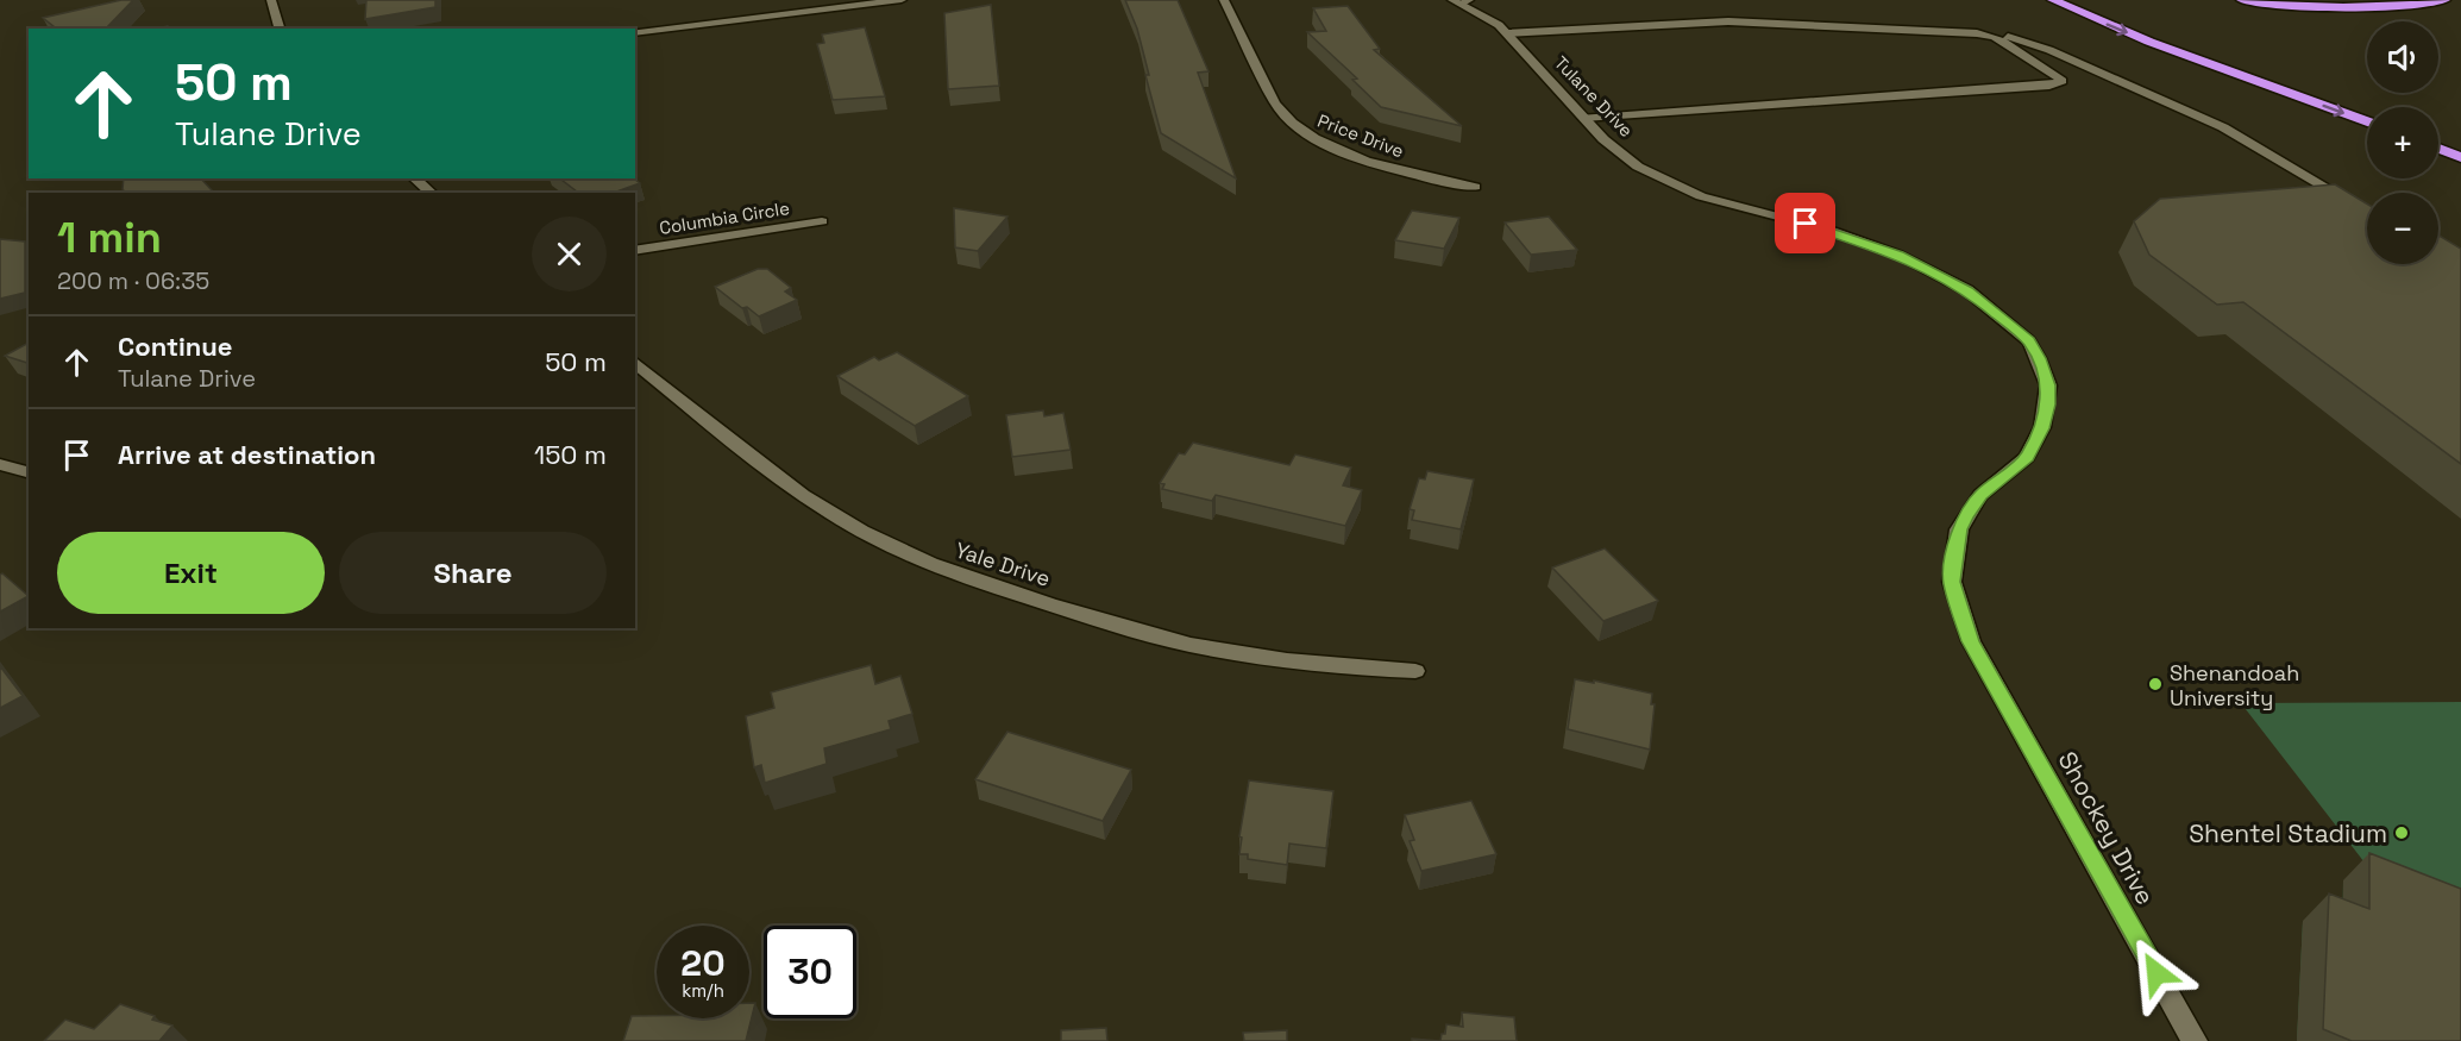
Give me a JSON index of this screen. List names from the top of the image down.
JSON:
{
  "streets": {
    "street": [
      "Tulane Drive",
      "Price Drive",
      "Columbia Circle",
      "Yale Drive",
      "Shockey Drive"
    ]
  },
  "crossings": [
    ["Tulane Drive", "Shockey Drive"]
  ],
  "places": ["Shenandoah University", "Shentel Stadium"],
  "page": {
    "map_buttons": ["+", "−"],
    "turn": ["50 m", "Tulane Drive"],
    "heading": ["1 min", "200 m · 06:35"],
    "list": [
      {
        "name": "Continue",
        "note": "Tulane Drive",
        "value": "50 m"
      },
      {
        "name": "Arrive at destination",
        "value": "150 m"
      }
    ],
    "buttons": ["Exit", "Share"],
    "speed": "20 km/h",
    "limit": "30"
  }
}
